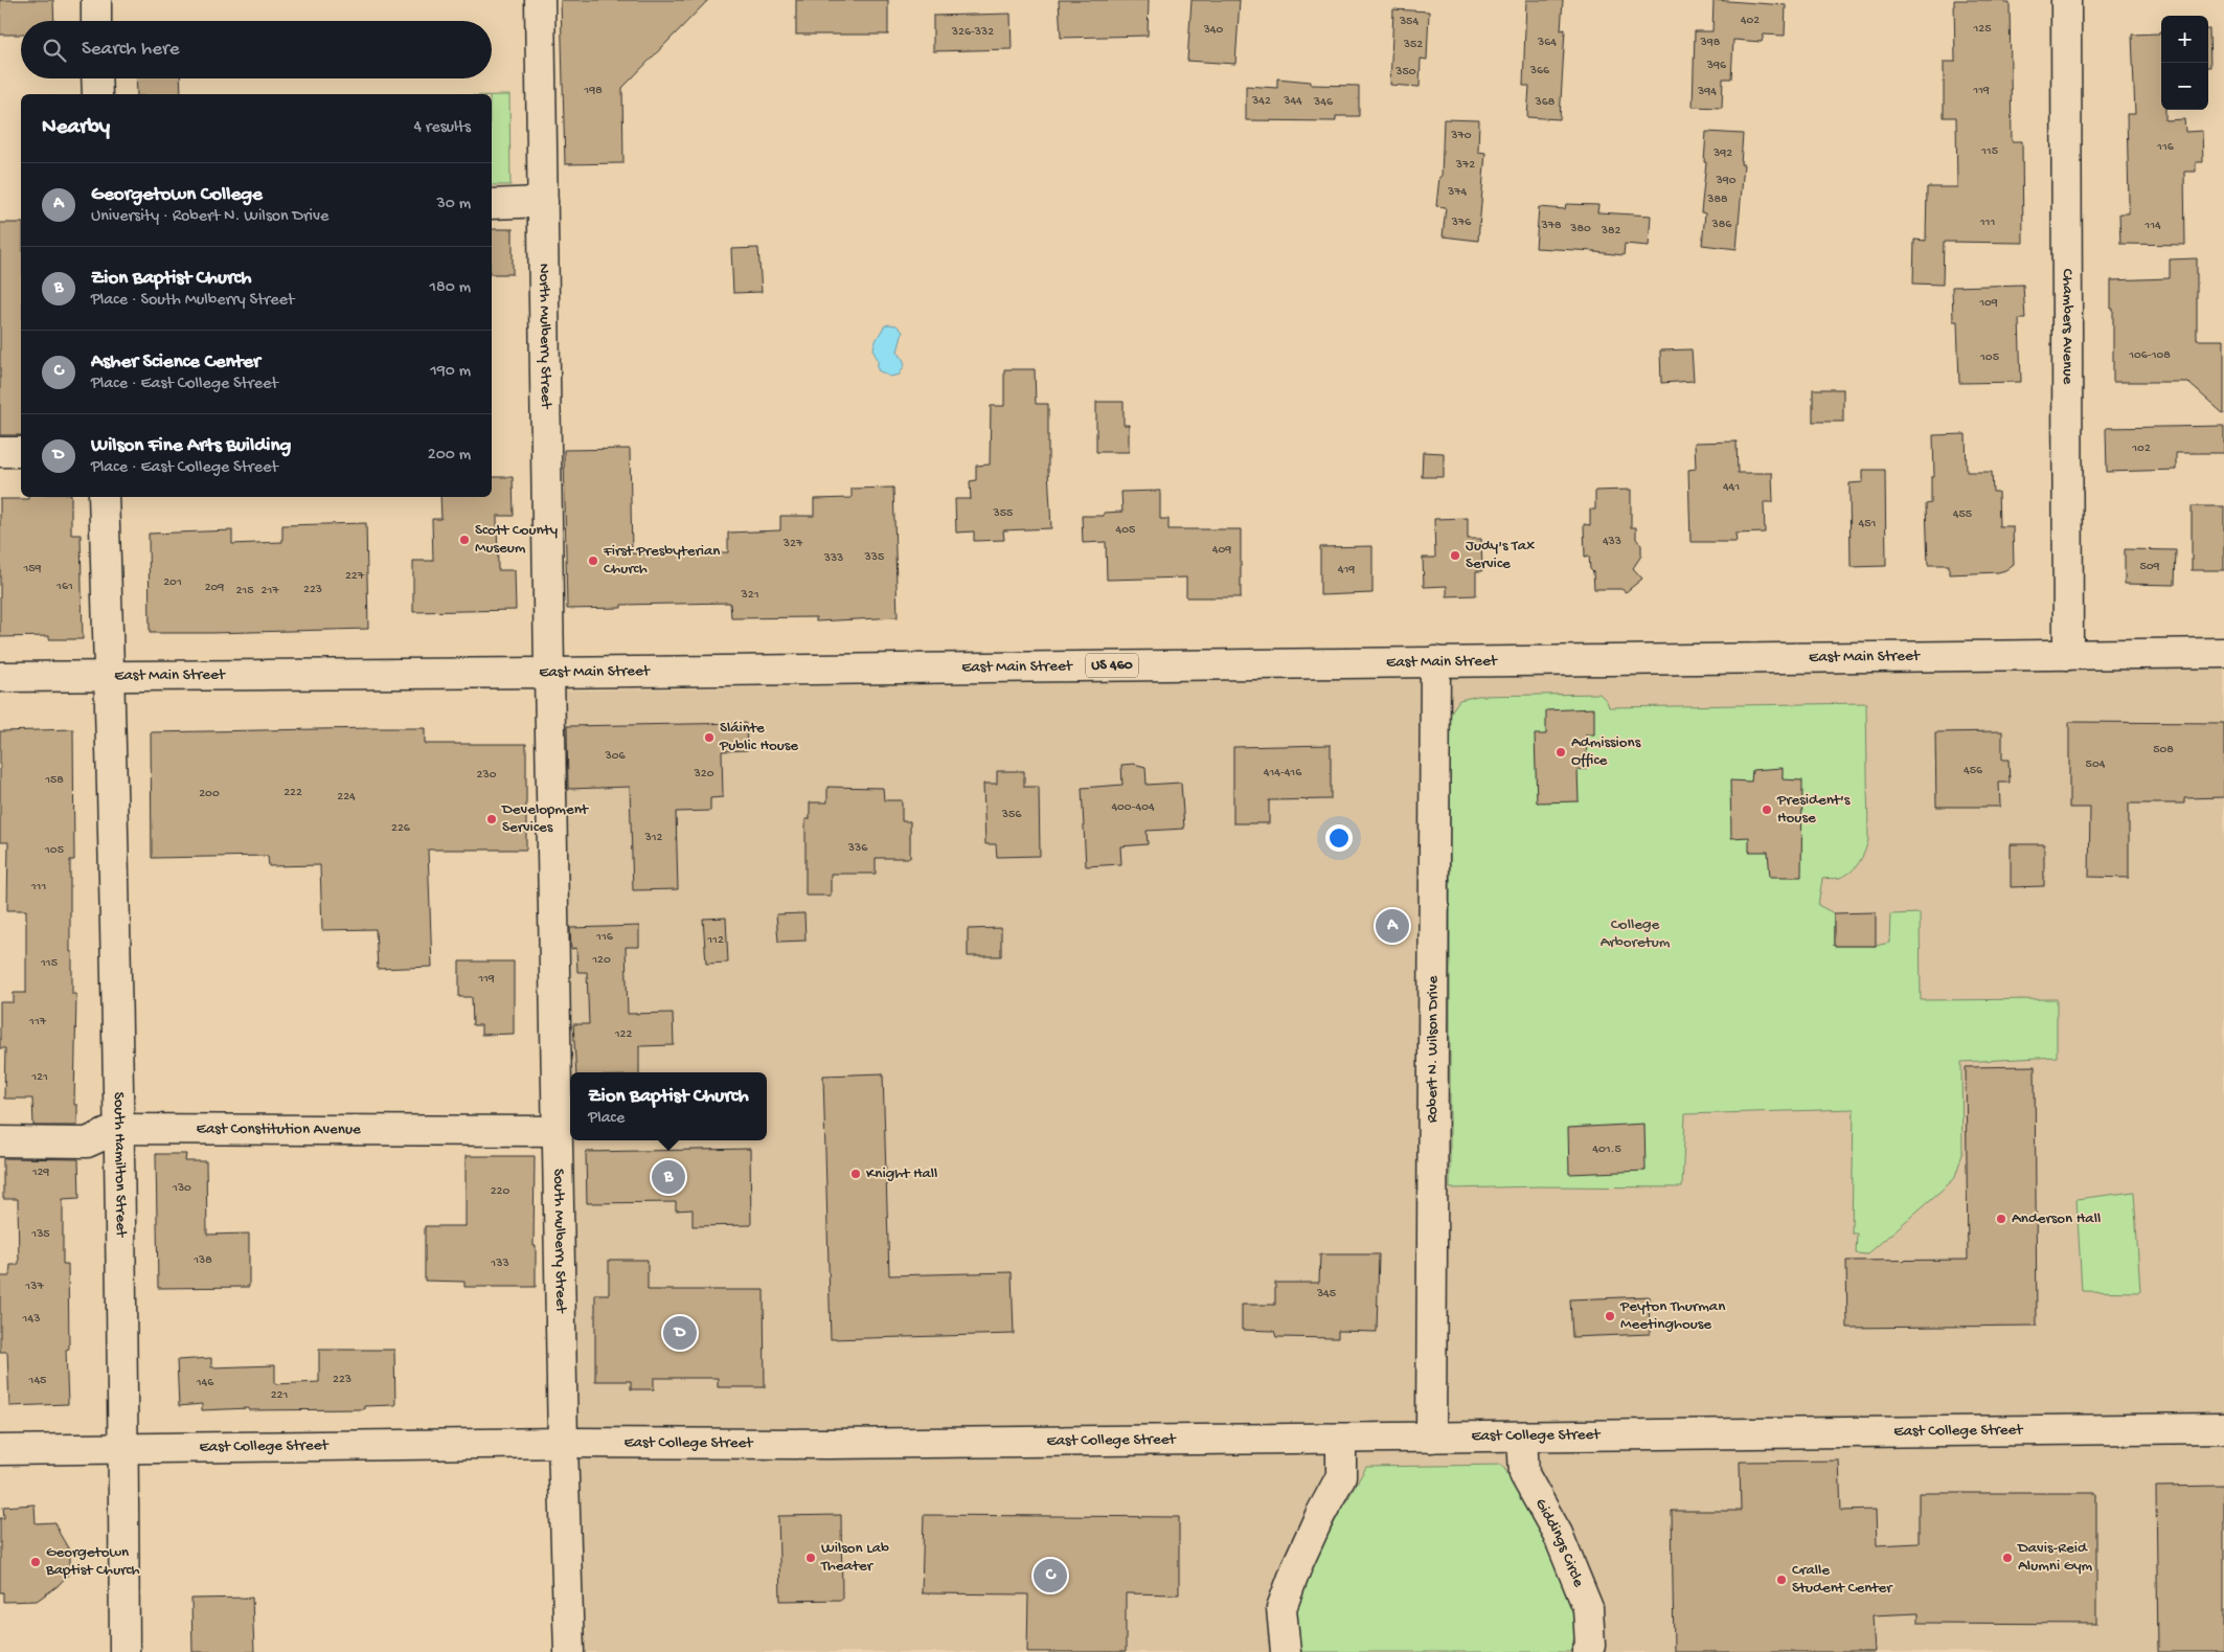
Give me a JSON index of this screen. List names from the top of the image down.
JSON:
{
  "streets": {
    "street": [
      "Chambers Avenue",
      "North Mulberry Street",
      "East Main Street",
      "US 460",
      "Robert N. Wilson Drive",
      "East Constitution Avenue",
      "South Hamilton Street",
      "South Mulberry Street",
      "East College Street",
      "Giddings Circle"
    ]
  },
  "crossings": [
    ["Chambers Avenue", "East Main Street"],
    ["North Mulberry Street", "East Main Street"],
    ["North Mulberry Street", "South Mulberry Street"],
    ["East Main Street", "Robert N. Wilson Drive"],
    ["East Main Street", "South Hamilton Street"],
    ["East Main Street", "South Mulberry Street"],
    ["Robert N. Wilson Drive", "East College Street"],
    ["East Constitution Avenue", "South Hamilton Street"],
    ["East Constitution Avenue", "South Mulberry Street"],
    ["South Hamilton Street", "East College Street"],
    ["South Mulberry Street", "East College Street"],
    ["East College Street", "Giddings Circle"]
  ],
  "parks": ["College Arboretum"],
  "places": [
    "Scott County Museum",
    "Judy's Tax Service",
    "First Presbyterian Church",
    "Sláinte Public House",
    "Admissions Office",
    "President's House",
    "Development Services",
    "Knight Hall",
    "Anderson Hall",
    "Peyton Thurman Meetinghouse",
    "Wilson Lab Theater",
    "Davis-Reid Alumni Gym",
    "Georgetown Baptist Church",
    "Cralle Student Center"
  ],
  "house_numbers": [
    "402",
    "354",
    "125",
    "340",
    "326-332",
    "364",
    "398",
    "352",
    "396",
    "366",
    "350",
    "198",
    "119",
    "394",
    "342",
    "344",
    "346",
    "368",
    "370",
    "116",
    "115",
    "392",
    "372",
    "390",
    "374",
    "388",
    "376",
    "111",
    "386",
    "378",
    "114",
    "380",
    "382",
    "109",
    "106-108",
    "105",
    "102",
    "441",
    "355",
    "455",
    "451",
    "405",
    "433",
    "327",
    "409",
    "335",
    "333",
    "509",
    "159",
    "419",
    "227",
    "201",
    "161",
    "209",
    "223",
    "215",
    "217",
    "321",
    "508",
    "306",
    "504",
    "456",
    "414-416",
    "320",
    "230",
    "158",
    "222",
    "200",
    "224",
    "400-404",
    "356",
    "226",
    "312",
    "336",
    "105",
    "111",
    "116",
    "112",
    "120",
    "115",
    "119",
    "117",
    "122",
    "121",
    "401.5",
    "129",
    "130",
    "220",
    "135",
    "138",
    "133",
    "137",
    "345",
    "143",
    "223",
    "145",
    "146",
    "221"
  ],
  "page": {
    "map_buttons": ["+", "−"],
    "search": "Search here",
    "heading": ["Nearby", "4 results"],
    "list": [
      {
        "mark": "A",
        "name": "Georgetown College",
        "note": "University · Robert N. Wilson Drive",
        "value": "30 m"
      },
      {
        "mark": "B",
        "name": "Zion Baptist Church",
        "note": "Place · South Mulberry Street",
        "value": "180 m"
      },
      {
        "mark": "C",
        "name": "Asher Science Center",
        "note": "Place · East College Street",
        "value": "190 m"
      },
      {
        "mark": "D",
        "name": "Wilson Fine Arts Building",
        "note": "Place · East College Street",
        "value": "200 m"
      }
    ],
    "pins": [
      "A",
      "B",
      "D",
      "C"
    ],
    "popup": ["Zion Baptist Church", "Place"]
  }
}
